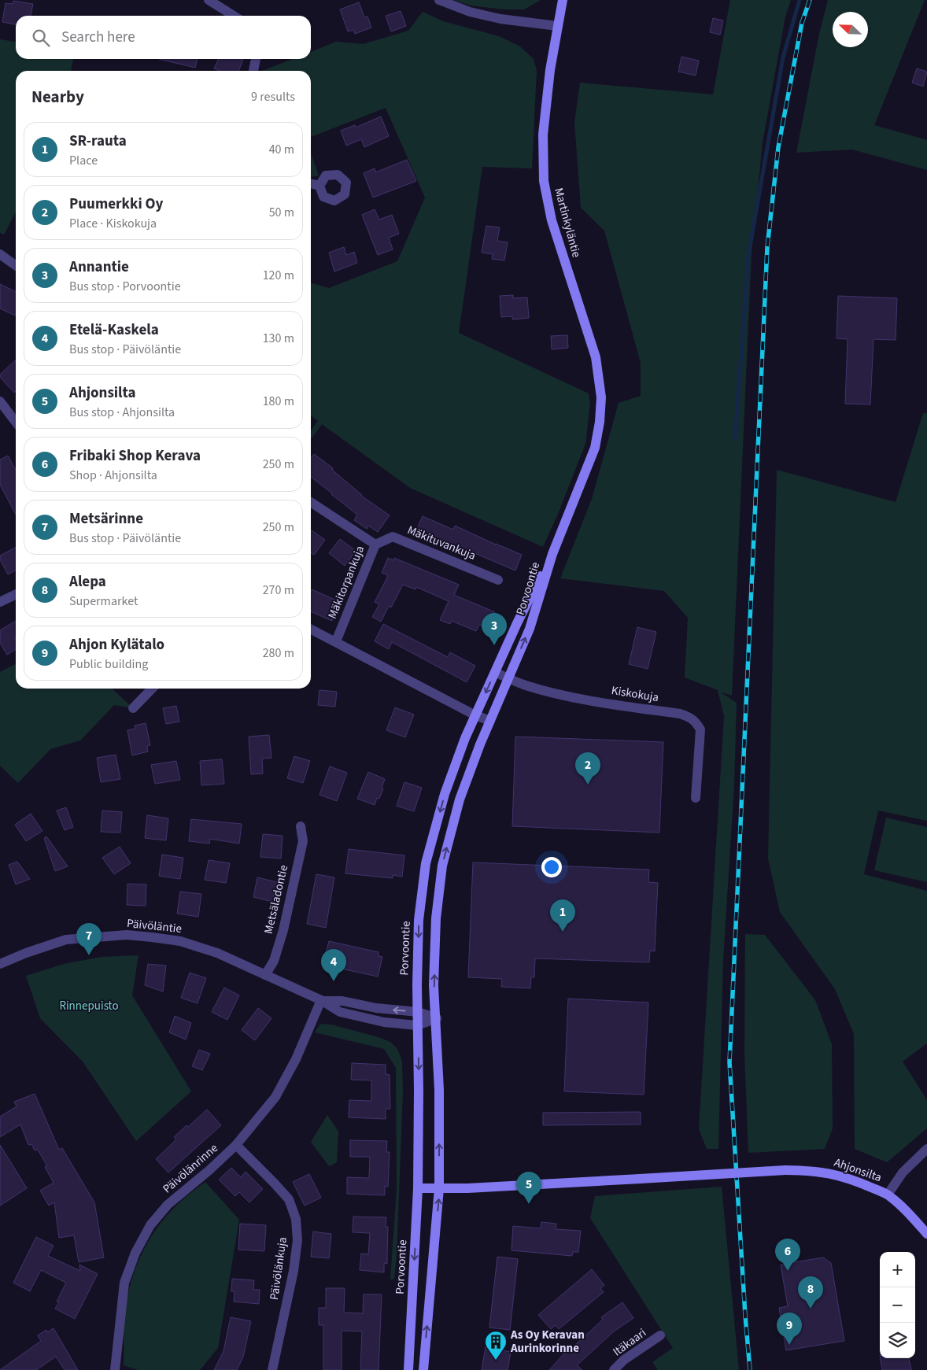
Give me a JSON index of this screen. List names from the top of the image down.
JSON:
{
  "streets": {
    "street": [
      "Martinkyläntie",
      "Mäkituvankuja",
      "Mäkitorpankuja",
      "Porvoontie",
      "Kiskokuja",
      "Metsäladontie",
      "Päivöläntie",
      "Päivölänrinne",
      "Ahjonsilta",
      "Päivölänkuja",
      "Itäkaari"
    ]
  },
  "crossings": [
    ["Martinkyläntie", "Porvoontie"],
    ["Mäkituvankuja", "Mäkitorpankuja"],
    ["Porvoontie", "Kiskokuja"],
    ["Porvoontie", "Päivöläntie"],
    ["Porvoontie", "Ahjonsilta"],
    ["Metsäladontie", "Päivöläntie"],
    ["Päivöläntie", "Päivölänrinne"],
    ["Päivölänrinne", "Päivölänkuja"]
  ],
  "parks": ["Rinnepuisto"],
  "places": {
    "building": ["As Oy Keravan Aurinkorinne"]
  },
  "north": "top left",
  "page": {
    "search": "Search here",
    "heading": ["Nearby", "9 results"],
    "list": [
      {
        "mark": "1",
        "name": "SR-rauta",
        "note": "Place",
        "value": "40 m"
      },
      {
        "mark": "2",
        "name": "Puumerkki Oy",
        "note": "Place · Kiskokuja",
        "value": "50 m"
      },
      {
        "mark": "3",
        "name": "Annantie",
        "note": "Bus stop · Porvoontie",
        "value": "120 m"
      },
      {
        "mark": "4",
        "name": "Etelä-Kaskela",
        "note": "Bus stop · Päivöläntie",
        "value": "130 m"
      },
      {
        "mark": "5",
        "name": "Ahjonsilta",
        "note": "Bus stop · Ahjonsilta",
        "value": "180 m"
      },
      {
        "mark": "6",
        "name": "Fribaki Shop Kerava",
        "note": "Shop · Ahjonsilta",
        "value": "250 m"
      },
      {
        "mark": "7",
        "name": "Metsärinne",
        "note": "Bus stop · Päivöläntie",
        "value": "250 m"
      },
      {
        "mark": "8",
        "name": "Alepa",
        "note": "Supermarket",
        "value": "270 m"
      },
      {
        "mark": "9",
        "name": "Ahjon Kylätalo",
        "note": "Public building",
        "value": "280 m"
      }
    ],
    "pins": [
      "3",
      "2",
      "1",
      "7",
      "4",
      "5",
      "6",
      "8",
      "9"
    ],
    "map_buttons": ["+", "−"]
  }
}
